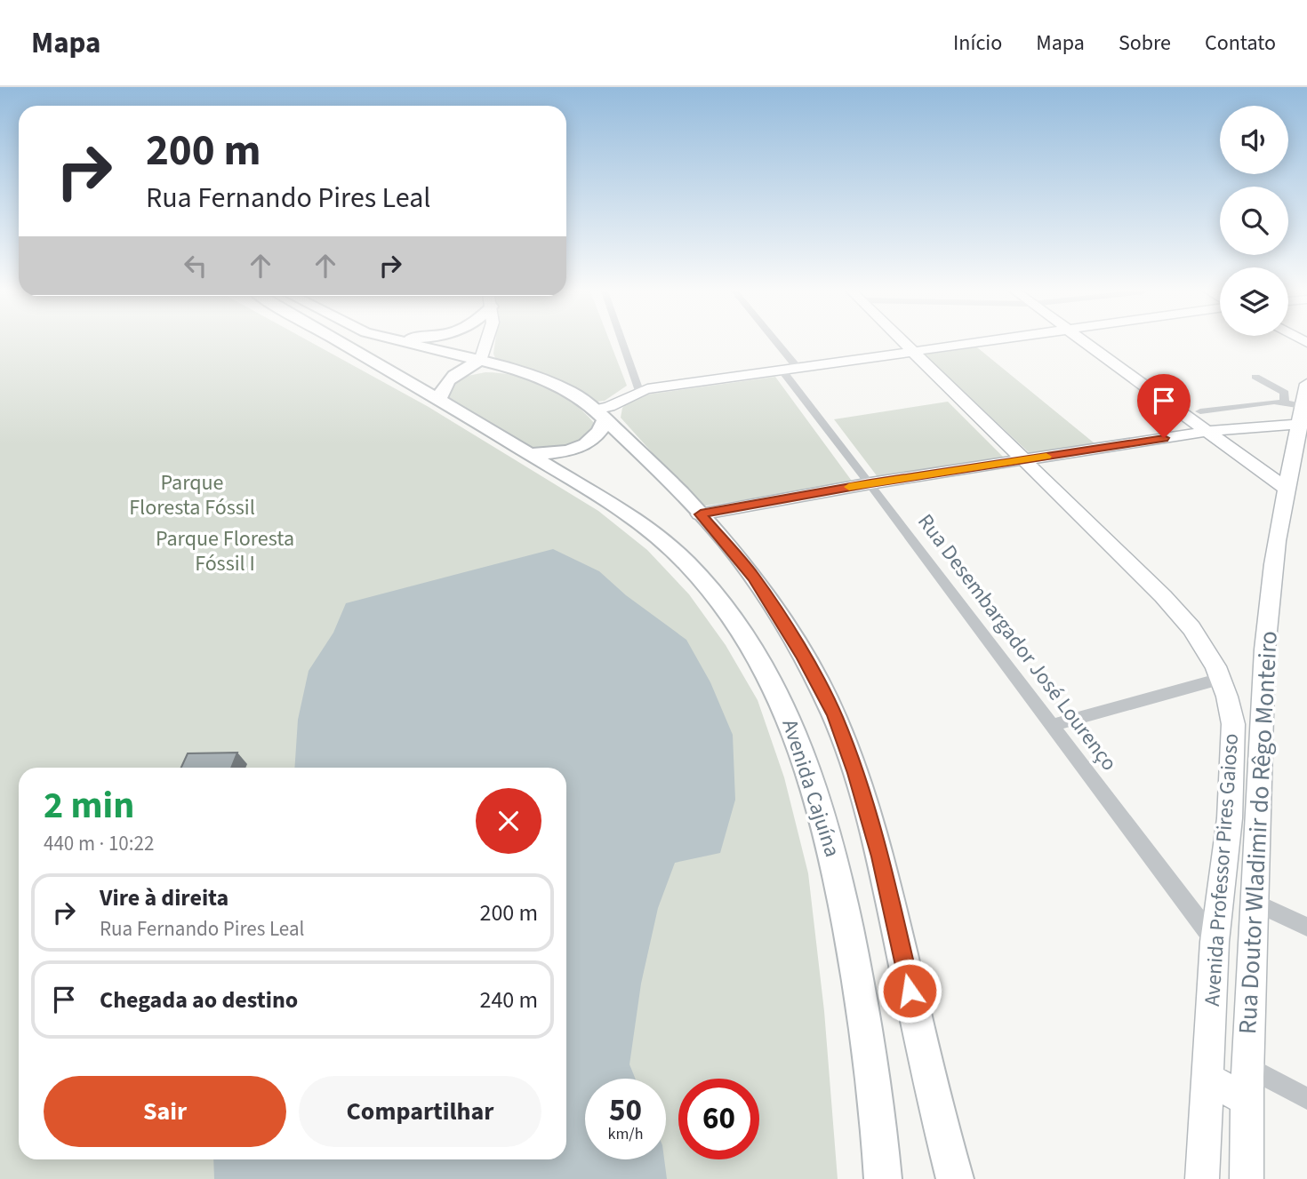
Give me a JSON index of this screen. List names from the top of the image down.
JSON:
{
  "streets": {
    "main road": ["Avenida Cajuína", "Rua Doutor Wladimir do Rêgo Monteiro", "Avenida Professor Pires Gaioso"],
    "street": ["Rua Desembargador José Lourenço"]
  },
  "crossings": [
    ["Rua Desembargador José Lourenço", "Avenida Professor Pires Gaioso"]
  ],
  "parks": ["Parque Floresta Fóssil", "Parque Floresta Fóssil I"],
  "page": {
    "header": "Mapa",
    "nav": [
      "Início",
      "Mapa",
      "Sobre",
      "Contato"
    ],
    "turn": ["200 m", "Rua Fernando Pires Leal"],
    "heading": ["2 min", "440 m · 10:22"],
    "list": [
      {
        "name": "Vire à direita",
        "note": "Rua Fernando Pires Leal",
        "value": "200 m"
      },
      {
        "name": "Chegada ao destino",
        "value": "240 m"
      }
    ],
    "buttons": ["Sair", "Compartilhar"],
    "speed": "50 km/h",
    "limit": "60"
  }
}
